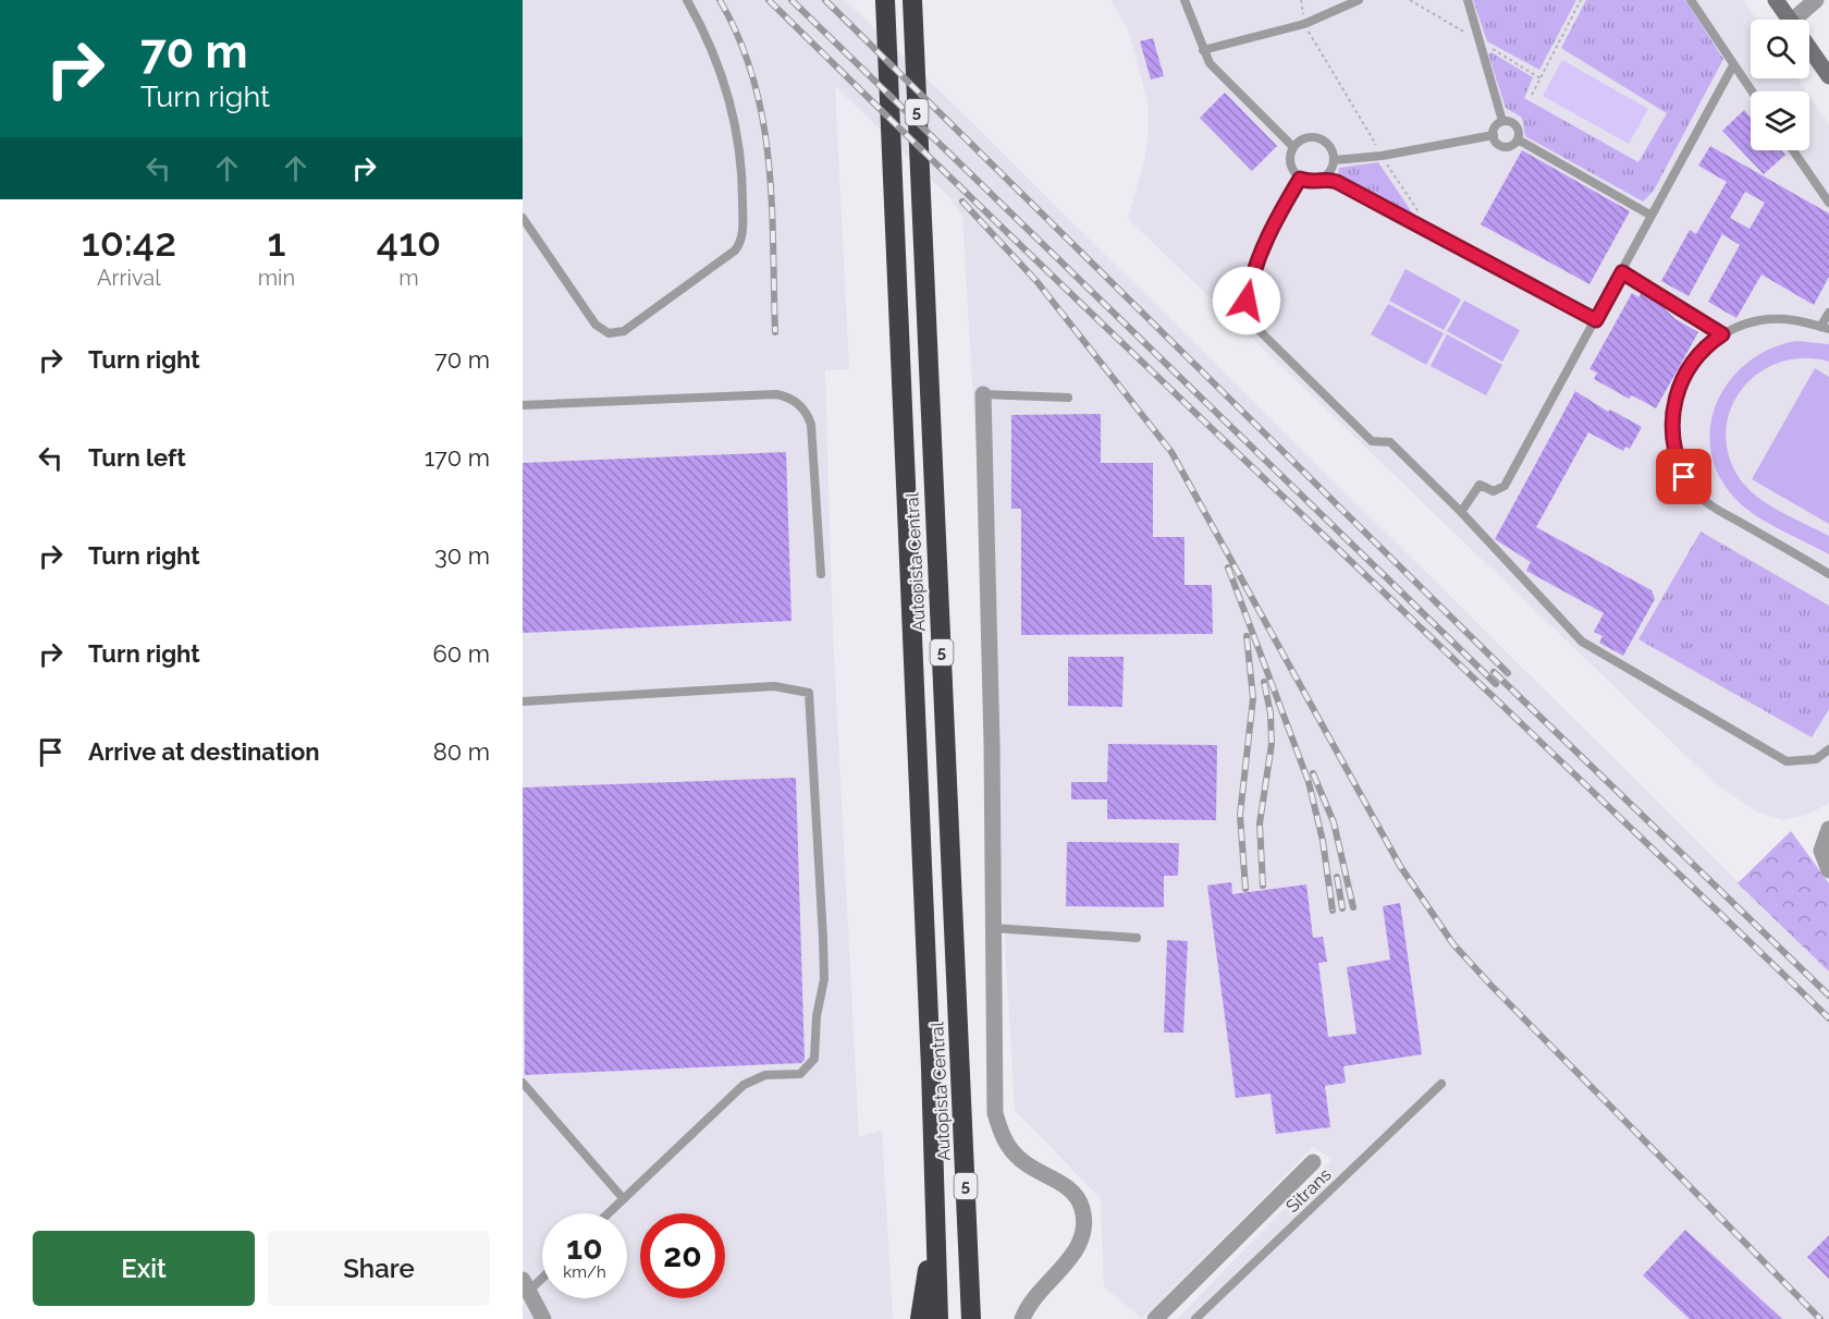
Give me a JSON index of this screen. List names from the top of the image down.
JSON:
{
  "streets": {
    "highway": ["5", "Autopista Central"],
    "lane": ["Sitrans"]
  },
  "page": {
    "turn": ["70 m", "Turn right"],
    "eta": [
      "10:42",
      "Arrival",
      "1",
      "min",
      "410",
      "m"
    ],
    "list": [
      {
        "name": "Turn right",
        "value": "70 m"
      },
      {
        "name": "Turn left",
        "value": "170 m"
      },
      {
        "name": "Turn right",
        "value": "30 m"
      },
      {
        "name": "Turn right",
        "value": "60 m"
      },
      {
        "name": "Arrive at destination",
        "value": "80 m"
      }
    ],
    "speed": "10 km/h",
    "limit": "20",
    "buttons": ["Exit", "Share"]
  }
}
